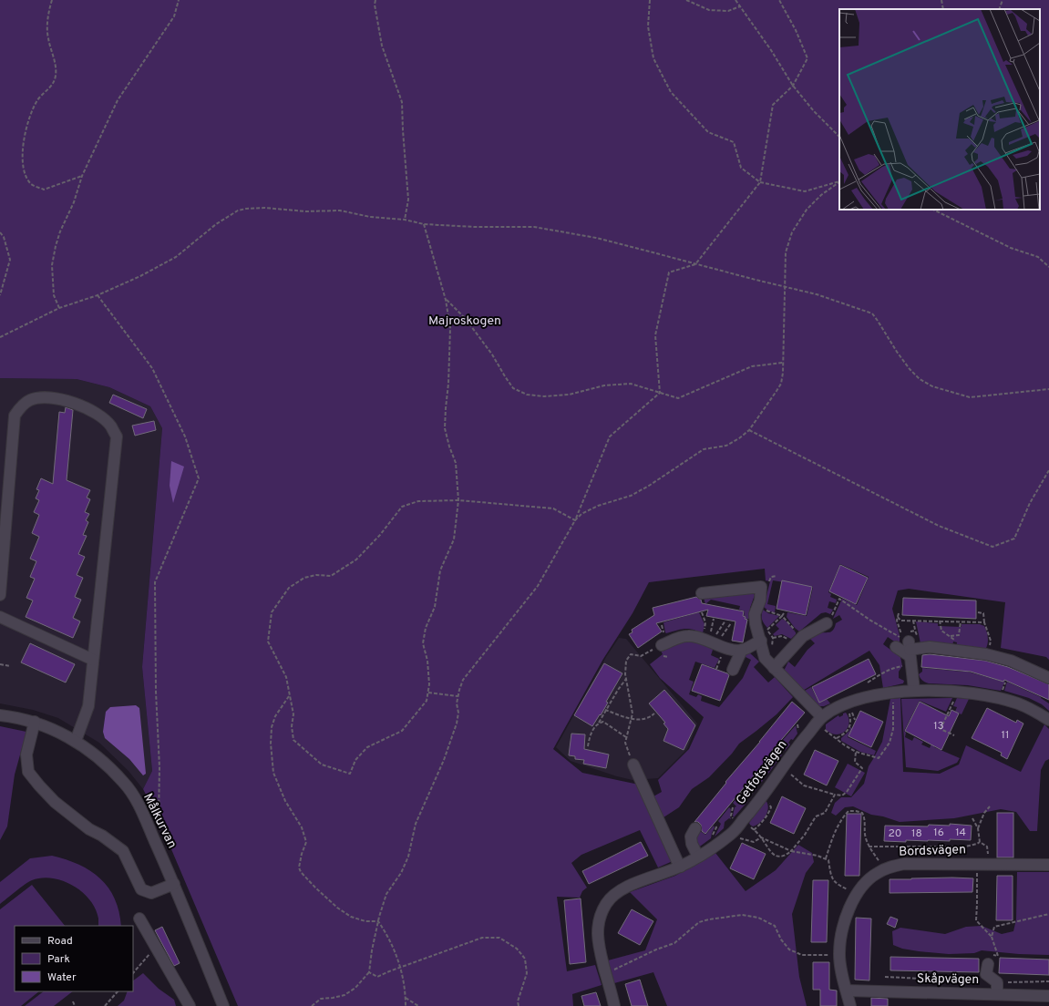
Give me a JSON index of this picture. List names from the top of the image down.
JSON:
{
  "streets": {
    "street": [
      "Getfotsvägen",
      "Målkurvan",
      "Bordsvägen",
      "Skåpvägen"
    ]
  },
  "crossings": [
    ["Bordsvägen", "Skåpvägen"]
  ],
  "parks": ["Majroskogen"],
  "house_numbers": [
    "13",
    "11",
    "16",
    "14",
    "20",
    "18"
  ],
  "legend": ["Road", "Park", "Water"]
}
